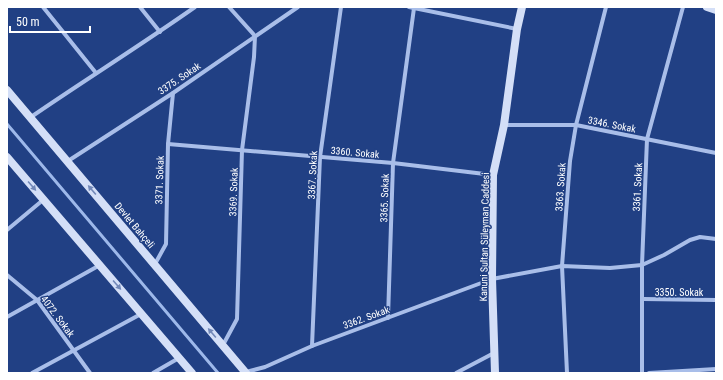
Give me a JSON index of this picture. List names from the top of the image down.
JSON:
{
  "streets": {
    "street": [
      "3375. Sokak",
      "3346. Sokak",
      "3360. Sokak",
      "3367. Sokak",
      "3371. Sokak",
      "3363. Sokak",
      "3361. Sokak",
      "3369. Sokak",
      "3365. Sokak",
      "Devlet Bahçeli",
      "Kanuni Sultan Süleyman Caddesi",
      "3350. Sokak",
      "4072. Sokak",
      "3362. Sokak"
    ]
  },
  "crossings": [
    ["3375. Sokak", "3371. Sokak"],
    ["3375. Sokak", "3369. Sokak"],
    ["3375. Sokak", "Devlet Bahçeli"],
    ["3346. Sokak", "3363. Sokak"],
    ["3346. Sokak", "3361. Sokak"],
    ["3346. Sokak", "Kanuni Sultan Süleyman Caddesi"],
    ["3360. Sokak", "3367. Sokak"],
    ["3360. Sokak", "3371. Sokak"],
    ["3360. Sokak", "3369. Sokak"],
    ["3360. Sokak", "3365. Sokak"],
    ["3360. Sokak", "Kanuni Sultan Süleyman Caddesi"],
    ["3367. Sokak", "3362. Sokak"],
    ["3371. Sokak", "Devlet Bahçeli"],
    ["3363. Sokak", "3362. Sokak"],
    ["3361. Sokak", "3350. Sokak"],
    ["3361. Sokak", "3362. Sokak"],
    ["3369. Sokak", "Devlet Bahçeli"],
    ["3365. Sokak", "3362. Sokak"],
    ["Devlet Bahçeli", "3362. Sokak"],
    ["Kanuni Sultan Süleyman Caddesi", "3362. Sokak"]
  ],
  "scale_bar": "50 m"
}
